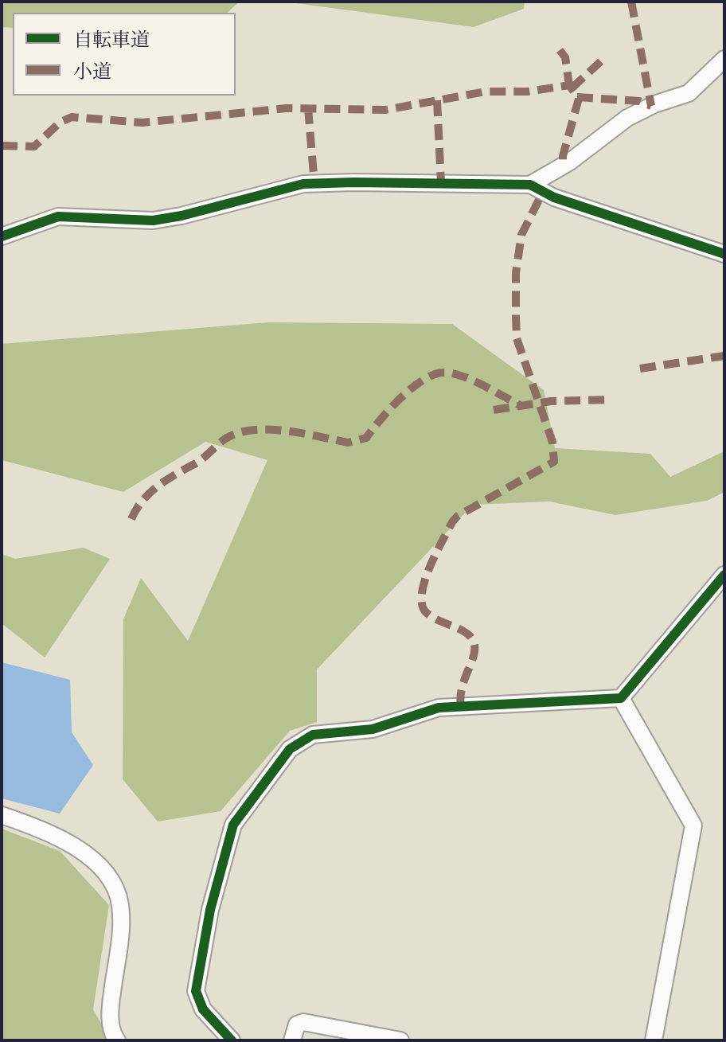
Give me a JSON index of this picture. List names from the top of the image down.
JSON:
{
  "legend": ["自転車道", "小道"]
}
